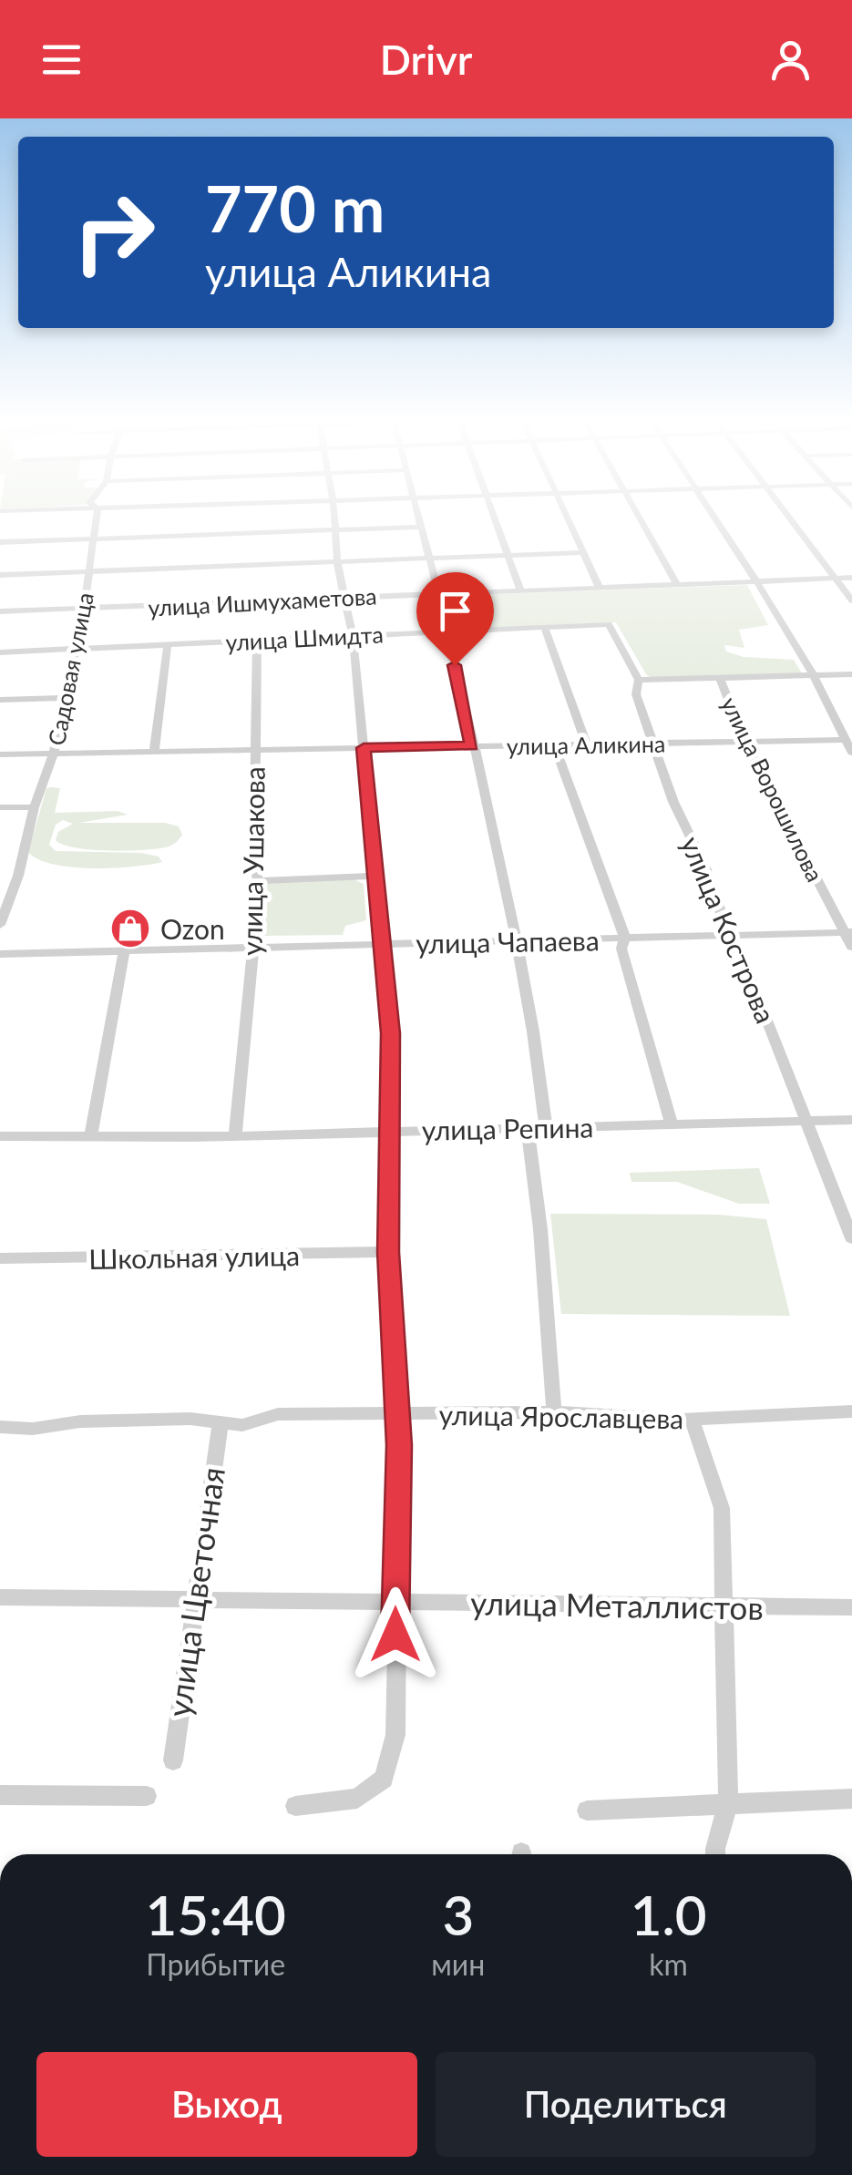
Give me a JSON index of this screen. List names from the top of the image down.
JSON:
{
  "streets": {
    "street": [
      "улица Ишмухаметова",
      "улица Шмидта",
      "Садовая улица",
      "улица Аликина",
      "улица Ворошилова",
      "улица Ушакова",
      "улица Кострова",
      "улица Чапаева",
      "улица Репина",
      "Школьная улица",
      "улица Ярославцева",
      "улица Цветочная",
      "улица Металлистов"
    ]
  },
  "crossings": [
    ["улица Ишмухаметова", "Садовая улица"],
    ["улица Шмидта", "Садовая улица"],
    ["улица Шмидта", "улица Ушакова"],
    ["улица Шмидта", "улица Кострова"],
    ["Садовая улица", "улица Аликина"],
    ["улица Аликина", "улица Ворошилова"],
    ["улица Аликина", "улица Ушакова"],
    ["улица Аликина", "улица Кострова"],
    ["улица Ворошилова", "улица Чапаева"],
    ["улица Ушакова", "улица Чапаева"],
    ["улица Ушакова", "улица Репина"],
    ["улица Кострова", "улица Чапаева"],
    ["улица Кострова", "улица Репина"],
    ["улица Ярославцева", "улица Цветочная"],
    ["улица Цветочная", "улица Металлистов"]
  ],
  "places": {
    "shop": ["Ozon"]
  },
  "page": {
    "header": "Drivr",
    "turn": ["770 m", "улица Аликина"],
    "eta": [
      "15:40",
      "Прибытие",
      "3",
      "мин",
      "1.0",
      "km"
    ],
    "buttons": ["Выход", "Поделиться"]
  }
}
